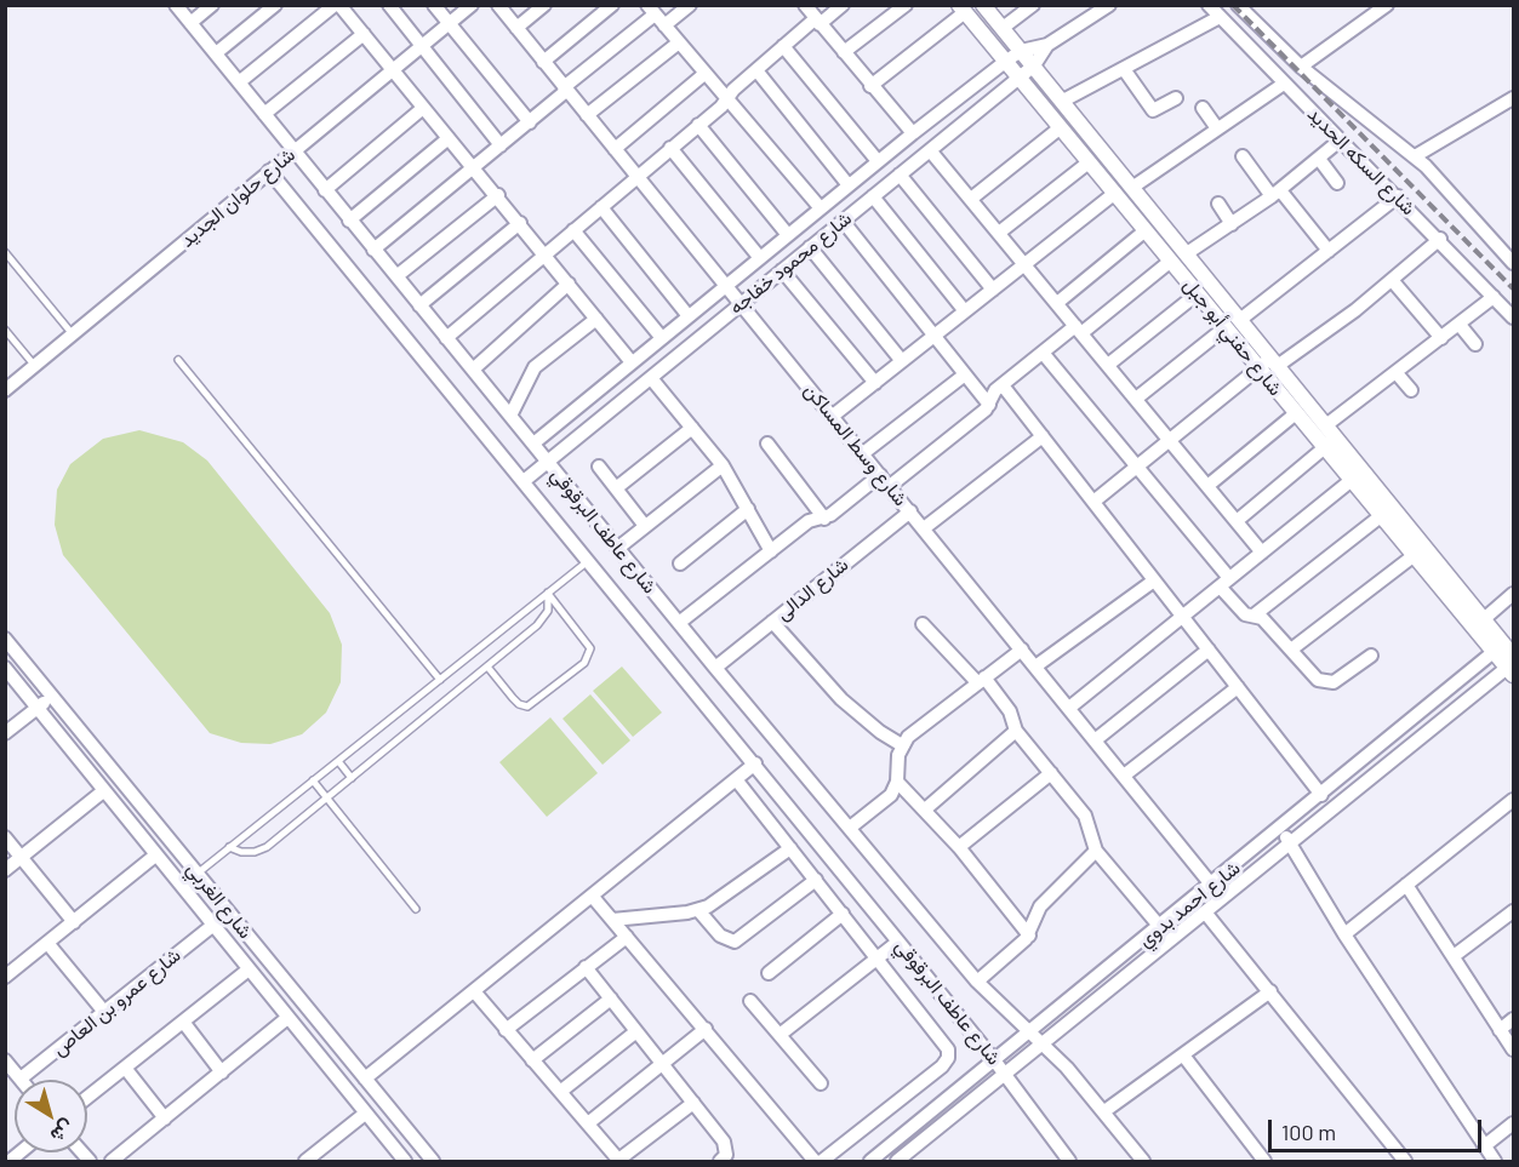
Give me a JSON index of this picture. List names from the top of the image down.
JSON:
{
  "streets": {
    "street": [
      "شارع السكه الحديد",
      "شارع حلوان الجديد",
      "شارع محمود خفاجه",
      "شارع حفني أبو جبل",
      "شارع وسط المساكن",
      "شارع عاطف البرقوقي",
      "شارع الدالى",
      "شارع الغربي",
      "شارع احمد بدوي",
      "شارع عمرو بن العاص"
    ]
  },
  "crossings": [
    ["شارع حلوان الجديد", "شارع عاطف البرقوقي"],
    ["شارع محمود خفاجه", "شارع حفني أبو جبل"],
    ["شارع محمود خفاجه", "شارع وسط المساكن"],
    ["شارع محمود خفاجه", "شارع عاطف البرقوقي"],
    ["شارع حفني أبو جبل", "شارع احمد بدوي"],
    ["شارع وسط المساكن", "شارع الدالى"],
    ["شارع وسط المساكن", "شارع احمد بدوي"],
    ["شارع عاطف البرقوقي", "شارع الدالى"],
    ["شارع عاطف البرقوقي", "شارع احمد بدوي"],
    ["شارع الغربي", "شارع عمرو بن العاص"]
  ],
  "scale_bar": "100 m",
  "north": "bottom right"
}
